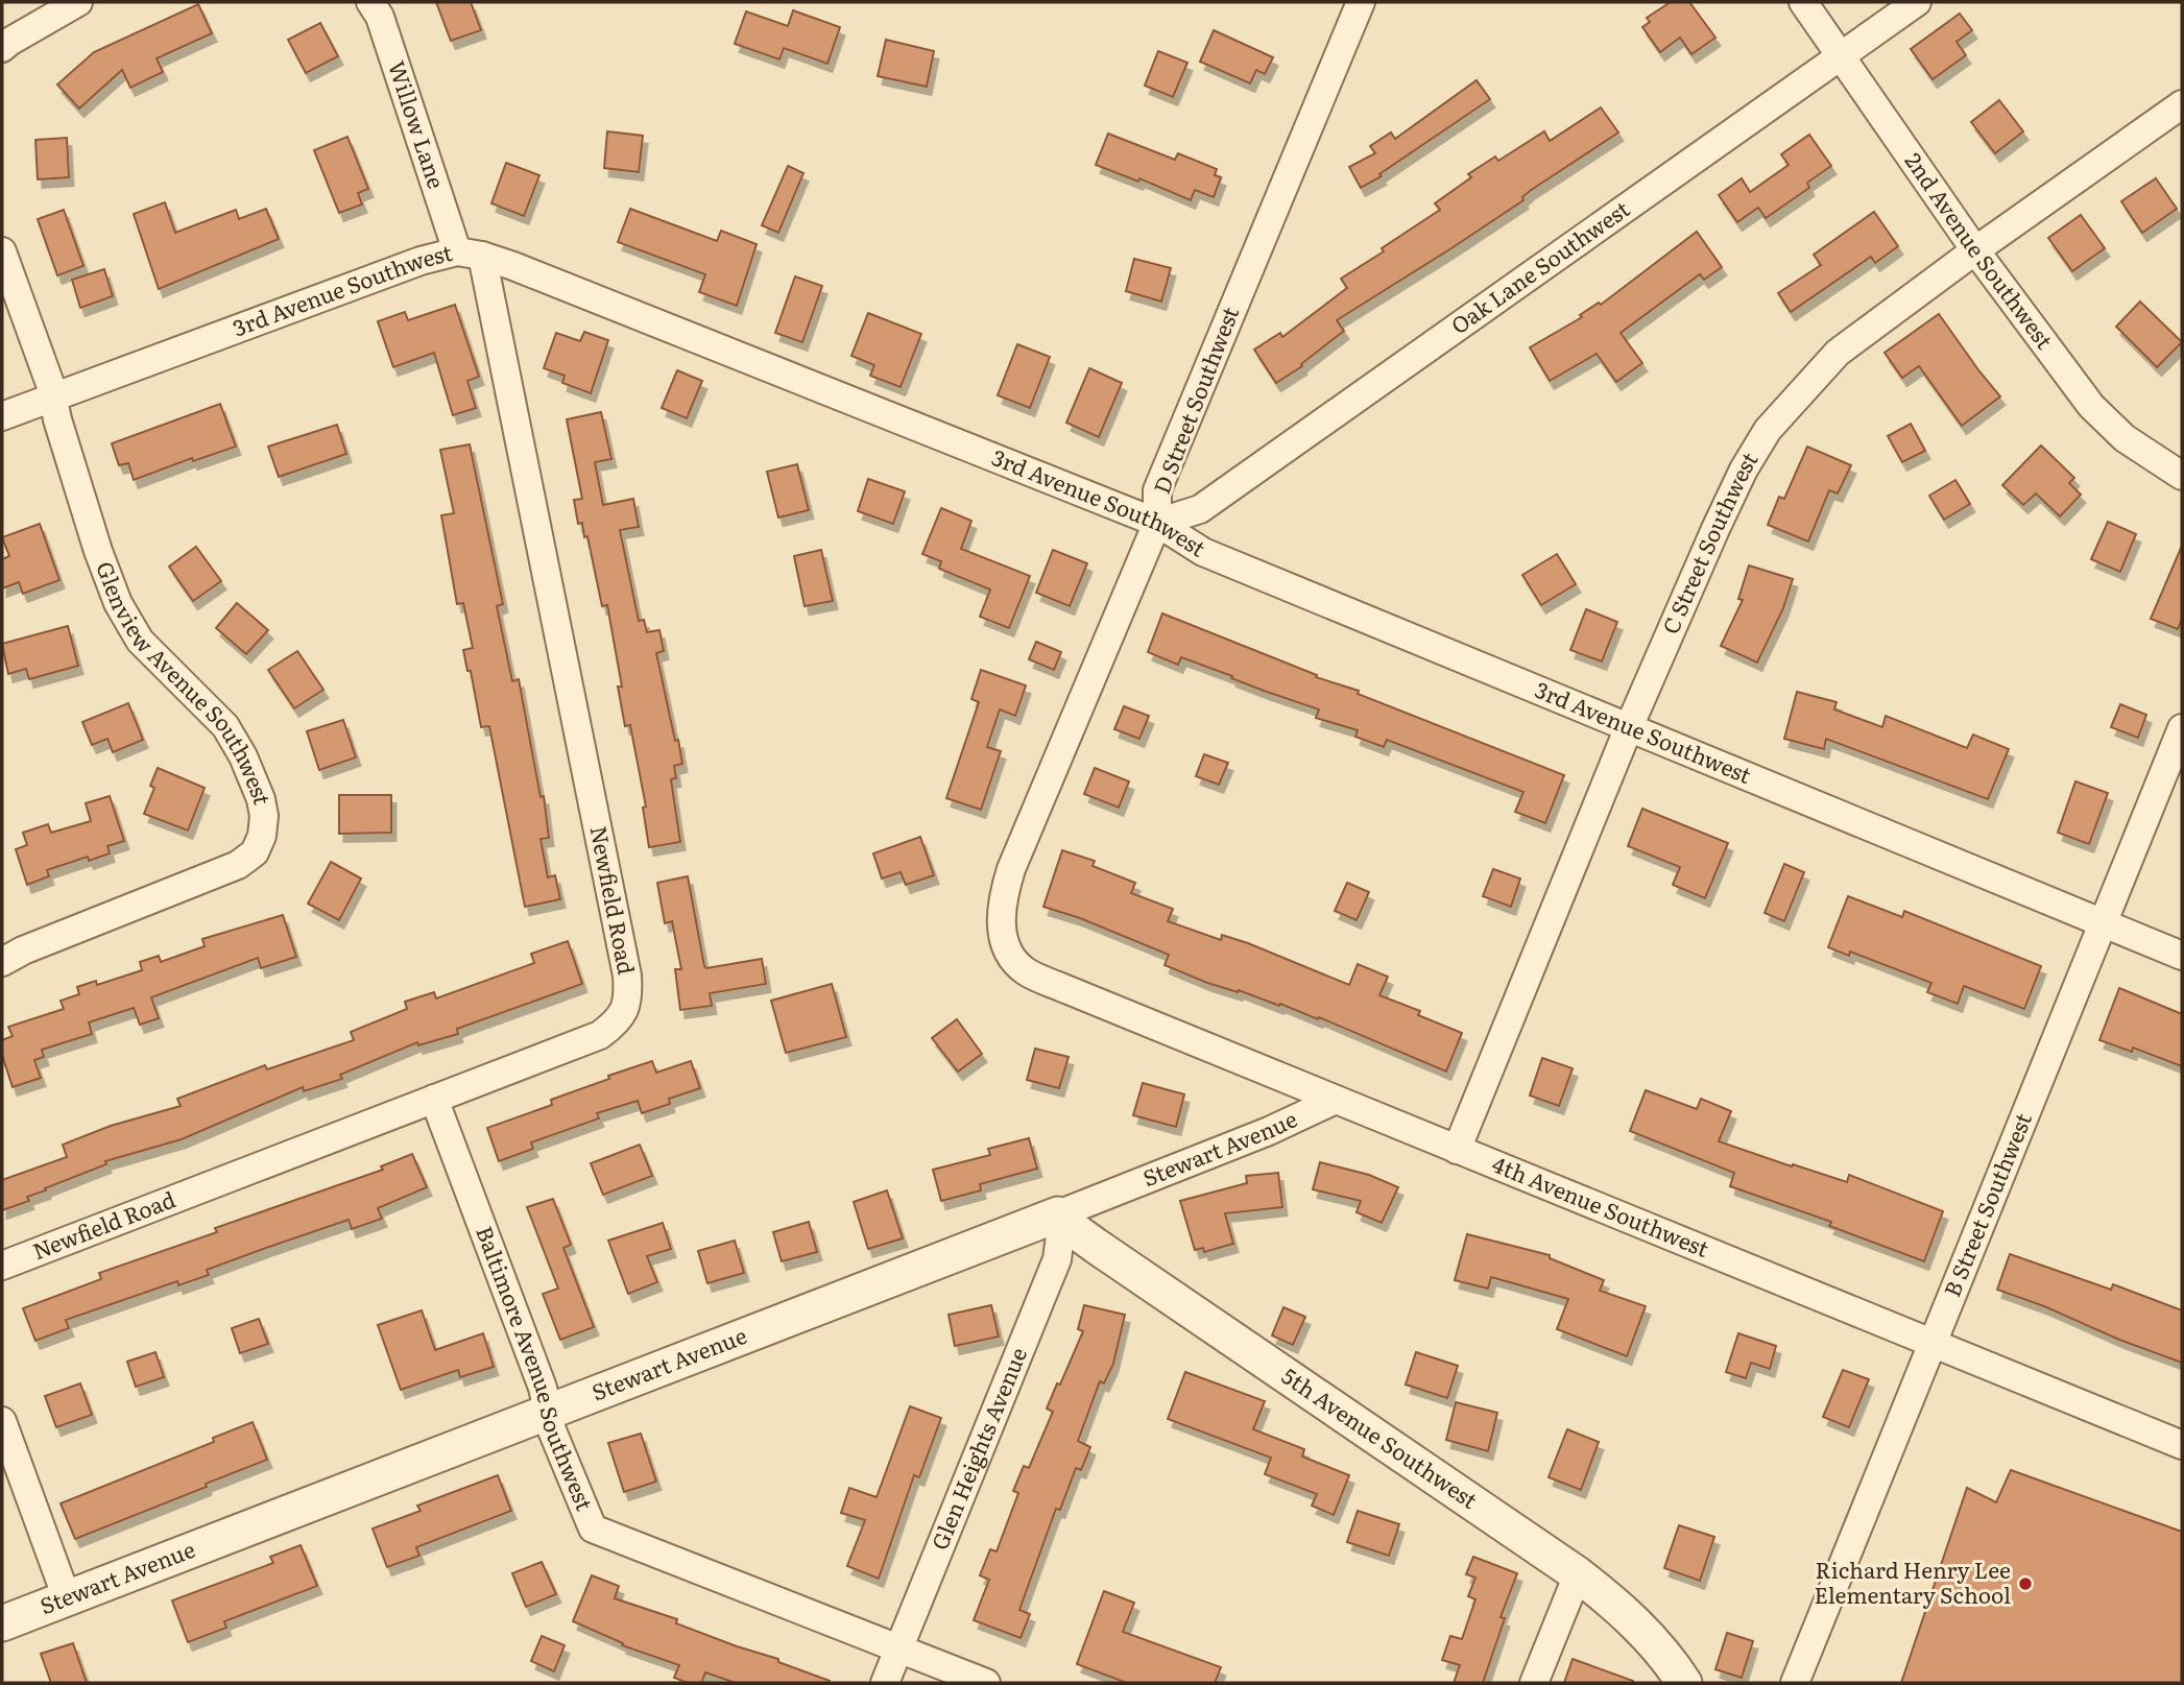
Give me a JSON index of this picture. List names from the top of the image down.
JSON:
{
  "streets": {
    "street": [
      "Willow Lane",
      "2nd Avenue Southwest",
      "Oak Lane Southwest",
      "3rd Avenue Southwest",
      "D Street Southwest",
      "C Street Southwest",
      "Glenview Avenue Southwest",
      "Newfield Road",
      "Stewart Avenue",
      "B Street Southwest",
      "4th Avenue Southwest",
      "Baltimore Avenue Southwest",
      "5th Avenue Southwest",
      "Glen Heights Avenue"
    ]
  },
  "crossings": [
    ["Willow Lane", "3rd Avenue Southwest"],
    ["Willow Lane", "Newfield Road"],
    ["2nd Avenue Southwest", "Oak Lane Southwest"],
    ["2nd Avenue Southwest", "C Street Southwest"],
    ["Oak Lane Southwest", "3rd Avenue Southwest"],
    ["Oak Lane Southwest", "D Street Southwest"],
    ["3rd Avenue Southwest", "D Street Southwest"],
    ["3rd Avenue Southwest", "C Street Southwest"],
    ["3rd Avenue Southwest", "Glenview Avenue Southwest"],
    ["3rd Avenue Southwest", "Newfield Road"],
    ["3rd Avenue Southwest", "B Street Southwest"],
    ["D Street Southwest", "4th Avenue Southwest"],
    ["C Street Southwest", "4th Avenue Southwest"],
    ["Newfield Road", "Baltimore Avenue Southwest"],
    ["Stewart Avenue", "4th Avenue Southwest"],
    ["Stewart Avenue", "Baltimore Avenue Southwest"],
    ["Stewart Avenue", "5th Avenue Southwest"],
    ["Stewart Avenue", "Glen Heights Avenue"],
    ["B Street Southwest", "4th Avenue Southwest"],
    ["Baltimore Avenue Southwest", "Glen Heights Avenue"],
    ["5th Avenue Southwest", "Glen Heights Avenue"]
  ],
  "places": ["Richard Henry Lee Elementary School"]
}
